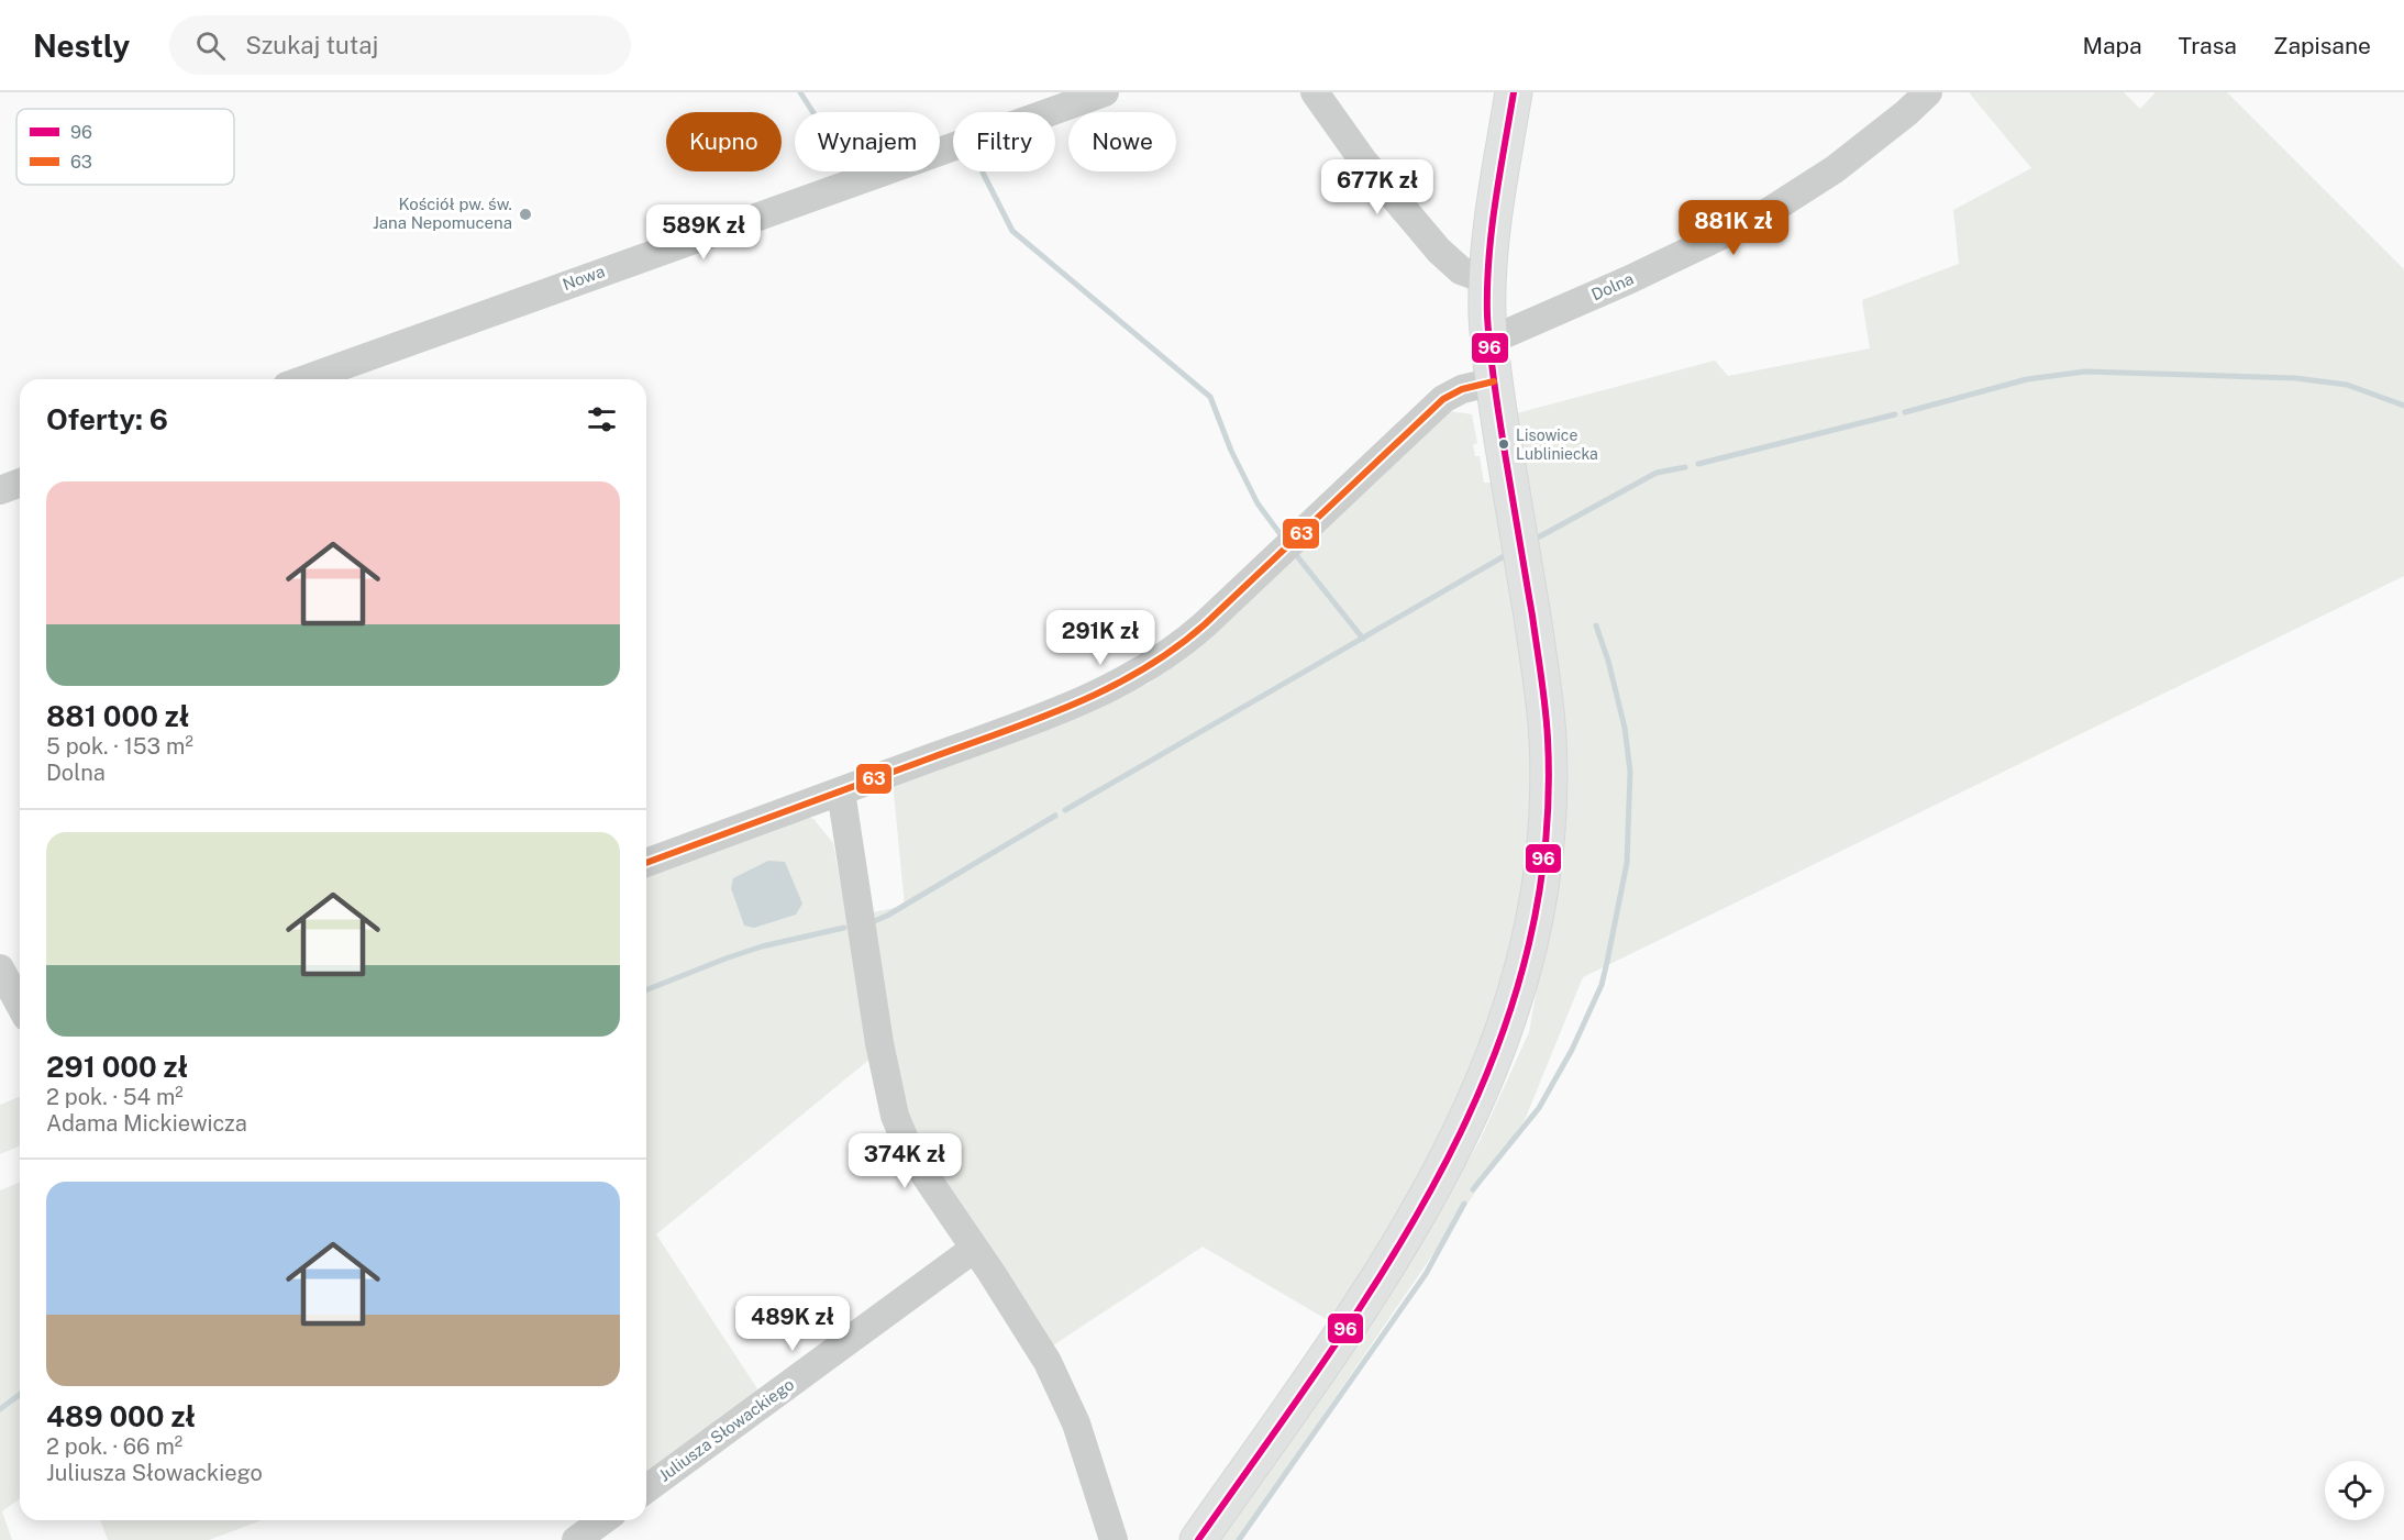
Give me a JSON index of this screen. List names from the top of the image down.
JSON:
{
  "streets": {
    "street": ["Nowa", "Dolna", "Juliusza Słowackiego"]
  },
  "places": ["Kościół pw. św. Jana Nepomucena", "Lisowice Lubliniecka"],
  "lines": ["transit line 96", "transit line 63"],
  "legend": ["96", "63"],
  "page": {
    "header": "Nestly",
    "search": "Szukaj tutaj",
    "nav": ["Mapa", "Trasa", "Zapisane"],
    "chip": [
      "Kupno",
      "Wynajem",
      "Filtry",
      "Nowe"
    ],
    "price": [
      "677K zł",
      "881K zł",
      "589K zł",
      "291K zł",
      "374K zł",
      "489K zł"
    ],
    "heading": "Oferty: 6",
    "list": [
      {
        "name": "881 000 zł",
        "note": "5 pok. · 153 m² · Dolna"
      },
      {
        "name": "291 000 zł",
        "note": "2 pok. · 54 m² · Adama Mickiewicza"
      },
      {
        "name": "489 000 zł",
        "note": "2 pok. · 66 m² · Juliusza Słowackiego"
      }
    ]
  }
}
